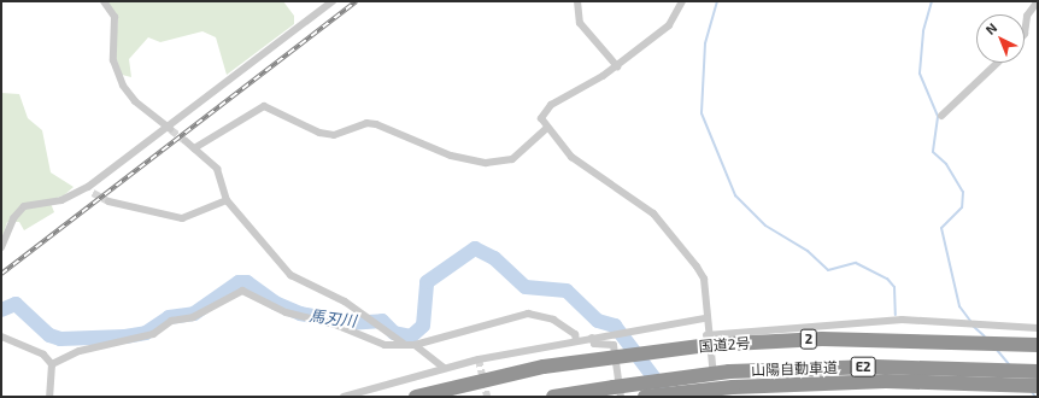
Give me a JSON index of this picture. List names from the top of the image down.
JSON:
{
  "streets": {
    "highway": [
      "2",
      "国道2号",
      "E2",
      "山陽自動車道"
    ]
  },
  "water": ["馬刃川"],
  "north": "top left"
}
